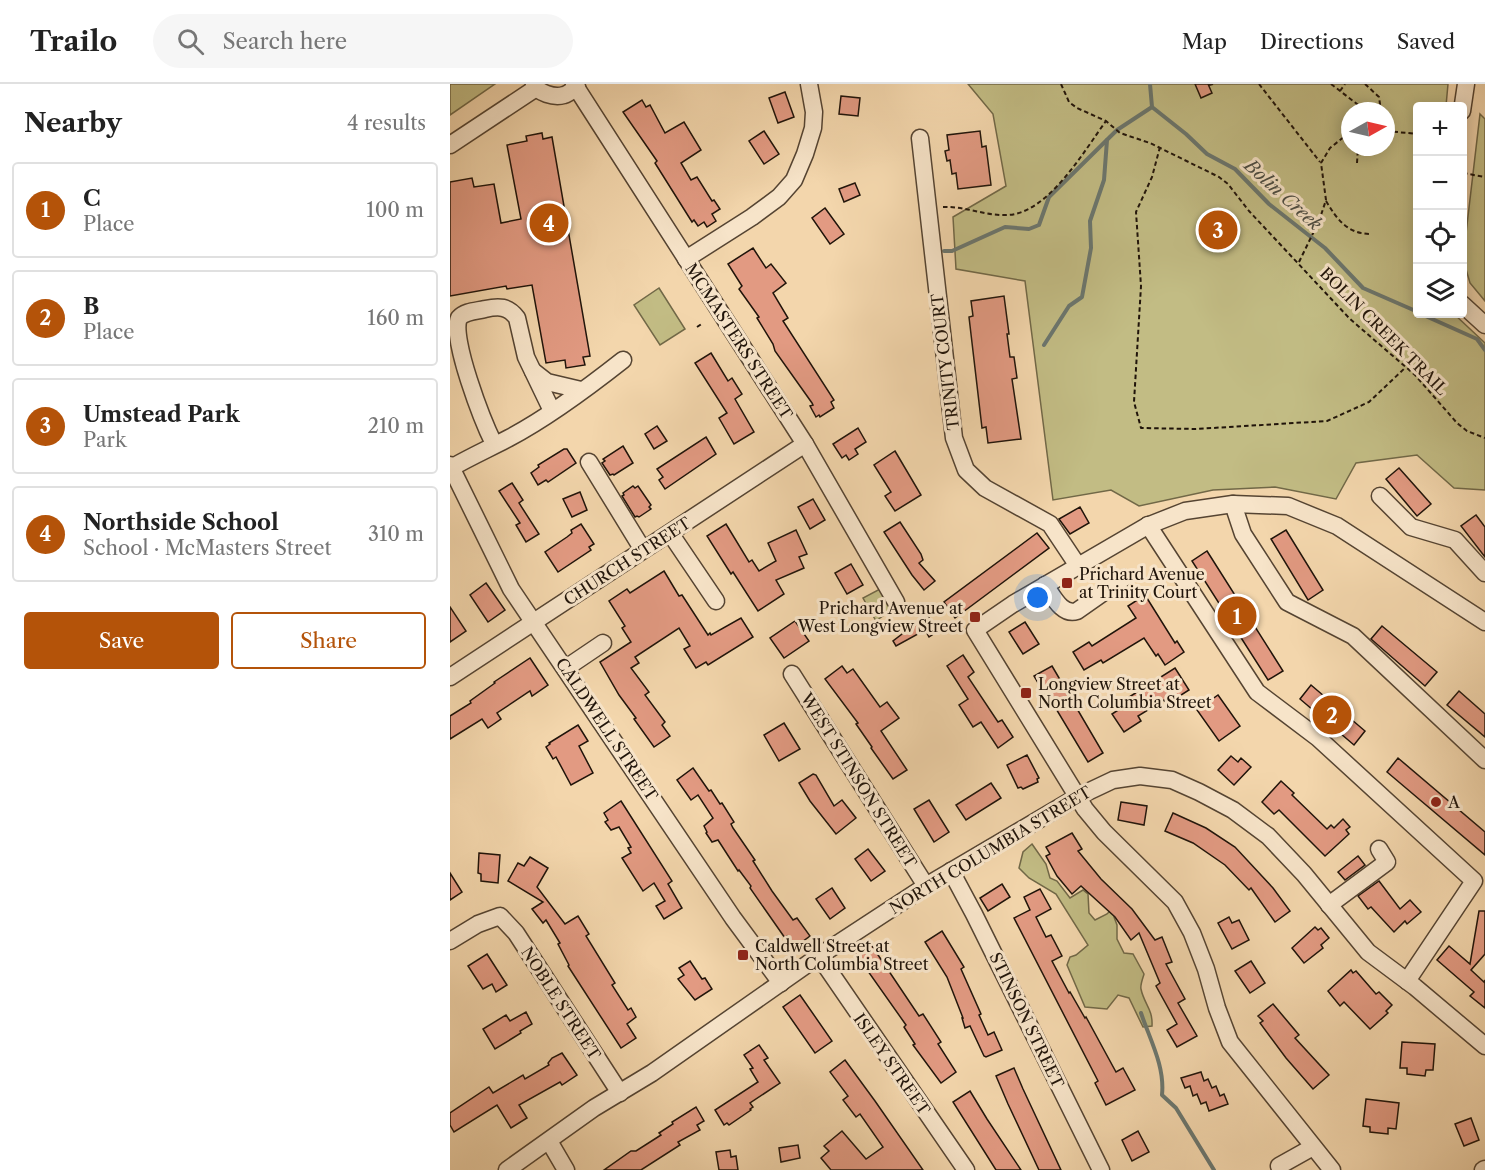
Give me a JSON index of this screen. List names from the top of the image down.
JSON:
{
  "streets": {
    "street": [
      "MCMASTERS STREET",
      "TRINITY COURT",
      "CHURCH STREET",
      "CALDWELL STREET",
      "WEST STINSON STREET",
      "NORTH COLUMBIA STREET",
      "NOBLE STREET",
      "STINSON STREET",
      "ISLEY STREET"
    ],
    "path": ["BOLIN CREEK TRAIL"]
  },
  "crossings": [
    ["MCMASTERS STREET", "CHURCH STREET"],
    ["CHURCH STREET", "CALDWELL STREET"],
    ["CALDWELL STREET", "NORTH COLUMBIA STREET"],
    ["WEST STINSON STREET", "NORTH COLUMBIA STREET"],
    ["NORTH COLUMBIA STREET", "NOBLE STREET"],
    ["NORTH COLUMBIA STREET", "STINSON STREET"],
    ["NORTH COLUMBIA STREET", "ISLEY STREET"]
  ],
  "water": ["Bolin Creek"],
  "places": {
    "transit": [
      "Prichard Avenue at Trinity Court",
      "Prichard Avenue at West Longview Street",
      "Longview Street at North Columbia Street",
      "Caldwell Street at North Columbia Street"
    ],
    "other": ["A"]
  },
  "north": "right",
  "page": {
    "header": "Trailo",
    "search": "Search here",
    "nav": ["Map", "Directions", "Saved"],
    "heading": ["Nearby", "4 results"],
    "map_buttons": ["+", "−"],
    "list": [
      {
        "mark": "1",
        "name": "C",
        "note": "Place",
        "value": "100 m"
      },
      {
        "mark": "2",
        "name": "B",
        "note": "Place",
        "value": "160 m"
      },
      {
        "mark": "3",
        "name": "Umstead Park",
        "note": "Park",
        "value": "210 m"
      },
      {
        "mark": "4",
        "name": "Northside School",
        "note": "School · McMasters Street",
        "value": "310 m"
      }
    ],
    "pins": [
      "4",
      "3",
      "1",
      "2"
    ],
    "buttons": ["Save", "Share"]
  }
}
